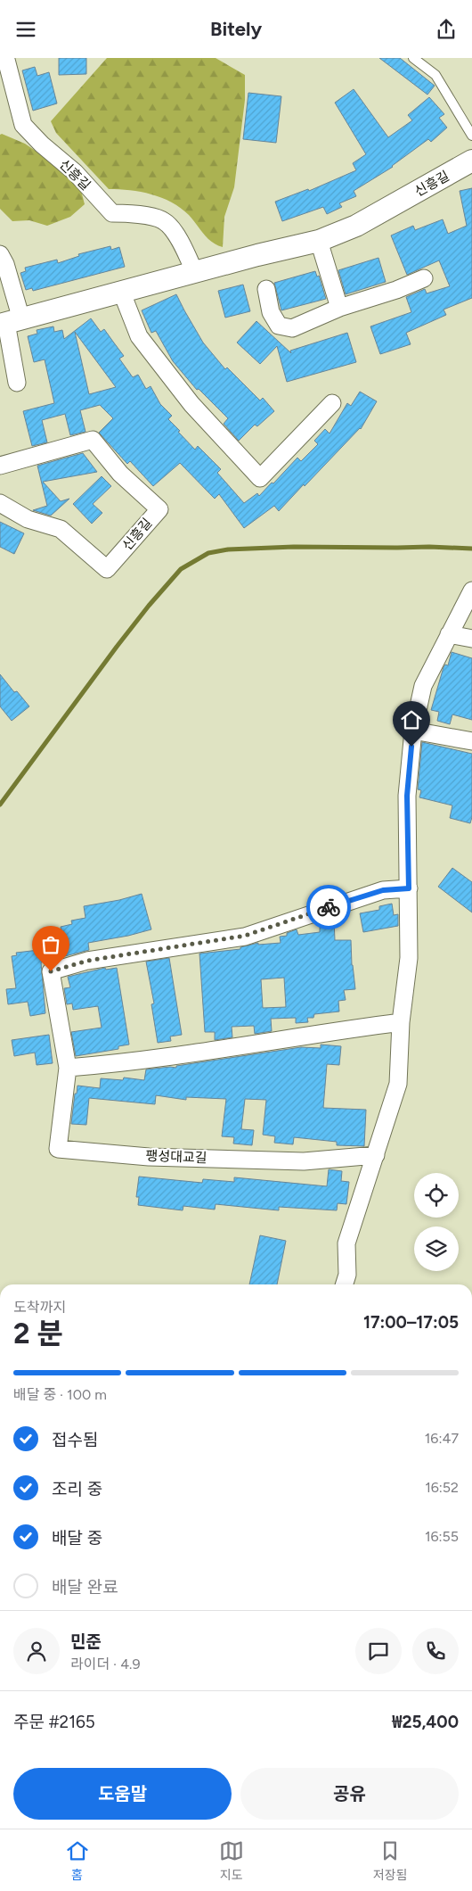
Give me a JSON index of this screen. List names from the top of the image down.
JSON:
{
  "streets": {
    "street": ["신흥길", "팽성대교길"]
  },
  "page": {
    "header": "Bitely",
    "heading": ["2 분", "도착까지", "17:00–17:05"],
    "panel": [
      "민준",
      "라이더 · 4.9",
      "주문 #2165",
      "₩25,400"
    ],
    "bar": "배달 중 · 100 m",
    "list": [
      ["접수됨", "16:47"],
      ["조리 중", "16:52"],
      ["배달 중", "16:55"],
      "배달 완료"
    ],
    "buttons": ["도움말", "공유"],
    "tabs": ["홈", "지도", "저장됨"]
  }
}
